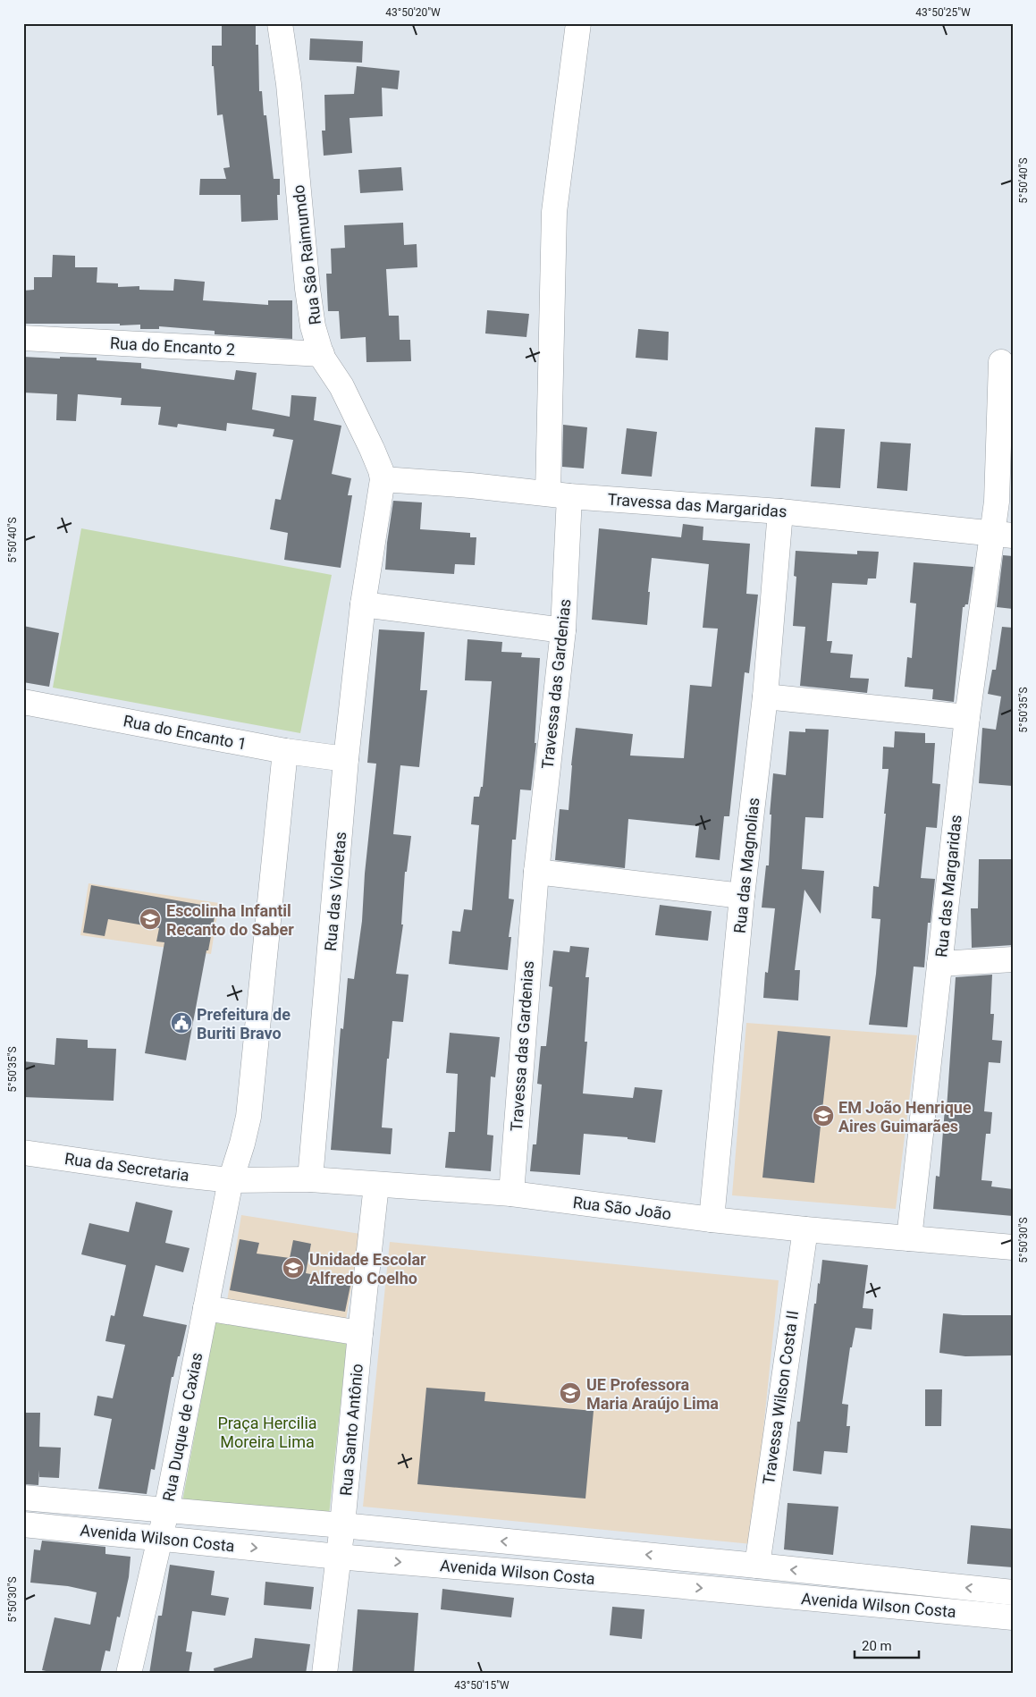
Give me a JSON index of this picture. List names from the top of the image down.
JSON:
{
  "streets": {
    "street": [
      "Rua São Raimumdo",
      "Rua do Encanto 2",
      "Travessa das Margaridas",
      "Travessa das Gardenias",
      "Rua do Encanto 1",
      "Rua das Magnolias",
      "Rua das Margaridas",
      "Rua das Violetas",
      "Rua da Secretaria",
      "Rua São João",
      "Travessa Wilson Costa II",
      "Rua Duque de Caxias",
      "Rua Santo Antônio",
      "Avenida Wilson Costa"
    ]
  },
  "crossings": [
    ["Rua São Raimumdo", "Rua do Encanto 2"],
    ["Rua São Raimumdo", "Travessa das Margaridas"],
    ["Rua São Raimumdo", "Rua das Violetas"],
    ["Travessa das Margaridas", "Travessa das Gardenias"],
    ["Travessa das Margaridas", "Rua das Magnolias"],
    ["Travessa das Margaridas", "Rua das Margaridas"],
    ["Travessa das Gardenias", "Rua São João"],
    ["Rua do Encanto 1", "Rua das Violetas"],
    ["Rua das Magnolias", "Rua São João"],
    ["Rua das Margaridas", "Rua São João"],
    ["Rua das Violetas", "Rua São João"],
    ["Rua da Secretaria", "Rua São João"],
    ["Rua da Secretaria", "Rua Duque de Caxias"],
    ["Rua São João", "Travessa Wilson Costa II"],
    ["Rua São João", "Rua Duque de Caxias"],
    ["Rua São João", "Rua Santo Antônio"],
    ["Rua Duque de Caxias", "Avenida Wilson Costa"],
    ["Rua Santo Antônio", "Avenida Wilson Costa"]
  ],
  "parks": ["Praça Hercilia Moreira Lima"],
  "places": {
    "school or university": [
      "Escolinha Infantil Recanto do Saber",
      "EM João Henrique Aires Guimarães",
      "Unidade Escolar Alfredo Coelho",
      "UE Professora Maria Araújo Lima"
    ],
    "public building": ["Prefeitura de Buriti Bravo"]
  },
  "scale_bar": "20 m",
  "coordinates": [
    "43°50'20\"W",
    "43°50'25\"W",
    "5°50'40\"S",
    "5°50'35\"S",
    "5°50'30\"S",
    "43°50'15\"W"
  ]
}
